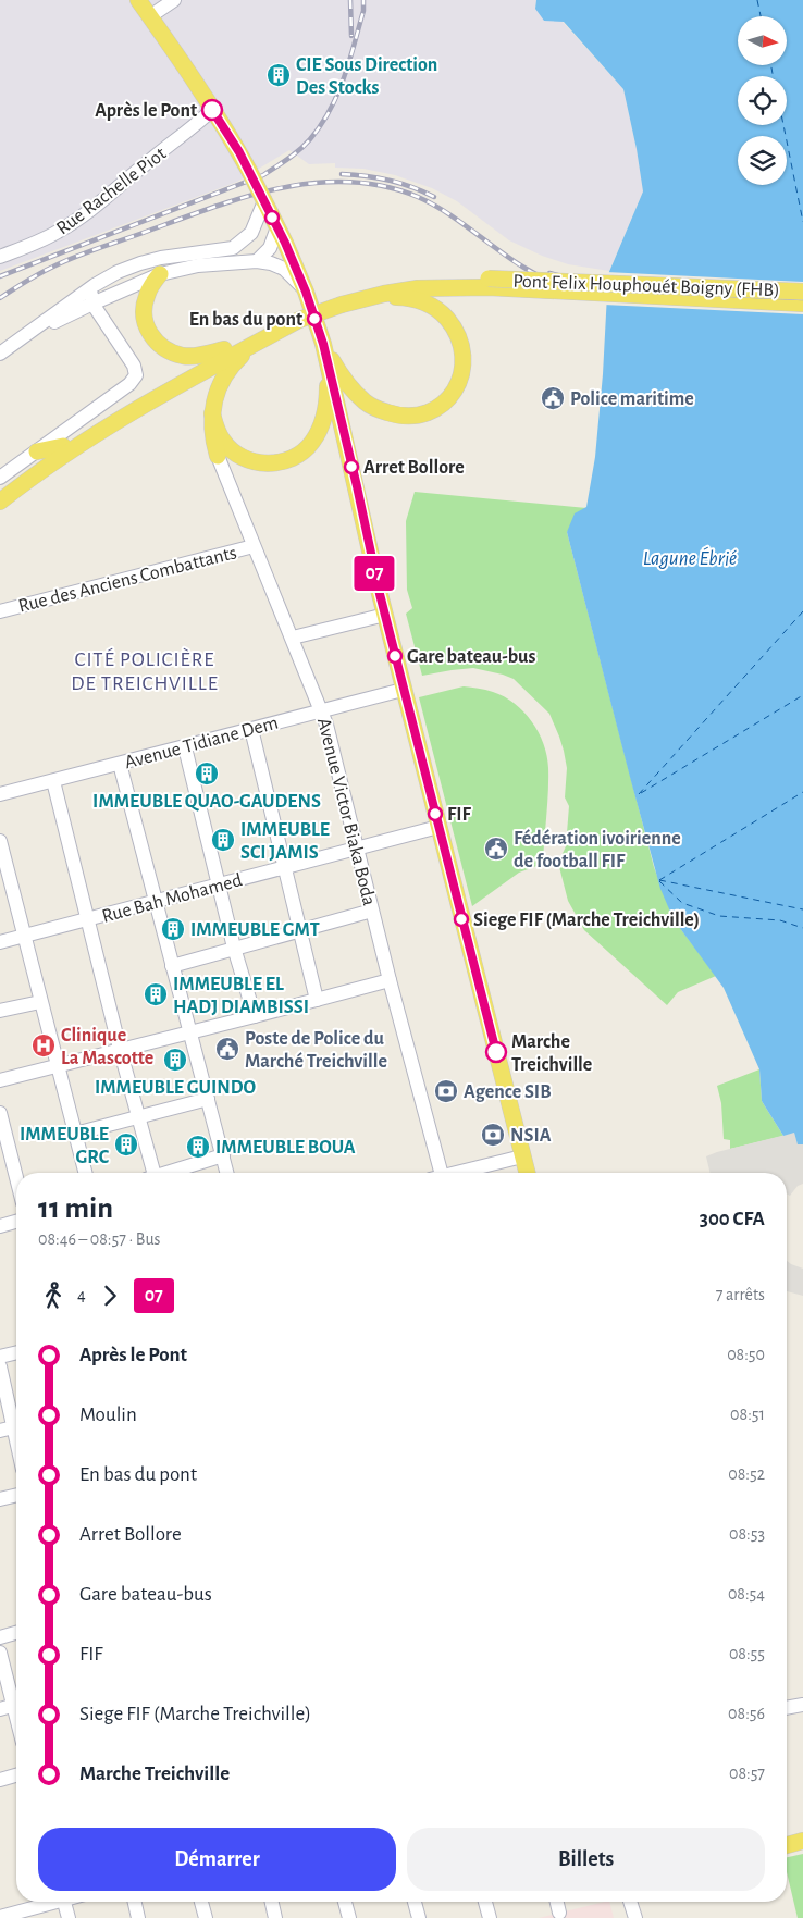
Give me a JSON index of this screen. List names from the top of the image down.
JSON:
{
  "streets": {
    "main road": ["Pont Felix Houphouét Boigny (FHB)"],
    "street": [
      "Rue Rachelle Piot",
      "Rue des Anciens Combattants",
      "Avenue Tidiane Dem",
      "Avenue Victor Biaka Boda",
      "Rue Bah Mohamed"
    ]
  },
  "crossings": [
    ["Rue des Anciens Combattants", "Avenue Victor Biaka Boda"],
    ["Avenue Tidiane Dem", "Avenue Victor Biaka Boda"],
    ["Avenue Victor Biaka Boda", "Rue Bah Mohamed"]
  ],
  "districts": ["CITÉ POLICIÈRE DE TREICHVILLE"],
  "water": ["Lagune Ébrié"],
  "places": {
    "building": [
      "CIE Sous Direction Des Stocks",
      "IMMEUBLE QUAO-GAUDENS",
      "IMMEUBLE SCI JAMIS",
      "IMMEUBLE GMT",
      "IMMEUBLE EL HADJ DIAMBISSI",
      "IMMEUBLE GUINDO",
      "IMMEUBLE GRC",
      "IMMEUBLE BOUA"
    ],
    "other": [
      "Après le Pont",
      "En bas du pont",
      "Arret Bollore",
      "Gare bateau-bus",
      "FIF",
      "Siege FIF (Marche Treichville)",
      "Marche Treichville"
    ],
    "public building": ["Police maritime", "Fédération ivoirienne de football FIF", "Poste de Police du Marché Treichville"],
    "hospital": ["Clinique La Mascotte"],
    "bank": ["Agence SIB", "NSIA"]
  },
  "lines": ["bus line 07"],
  "north": "right",
  "page": {
    "on_map": "07",
    "heading": ["11 min", "08:46 – 08:57 · Bus", "300 CFA"],
    "legs": ["4", "07", "7 arrêts"],
    "list": [
      {
        "name": "Après le Pont",
        "value": "08:50"
      },
      {
        "name": "Moulin",
        "value": "08:51"
      },
      {
        "name": "En bas du pont",
        "value": "08:52"
      },
      {
        "name": "Arret Bollore",
        "value": "08:53"
      },
      {
        "name": "Gare bateau-bus",
        "value": "08:54"
      },
      {
        "name": "FIF",
        "value": "08:55"
      },
      {
        "name": "Siege FIF (Marche Treichville)",
        "value": "08:56"
      },
      {
        "name": "Marche Treichville",
        "value": "08:57"
      }
    ],
    "buttons": ["Démarrer", "Billets"]
  }
}
